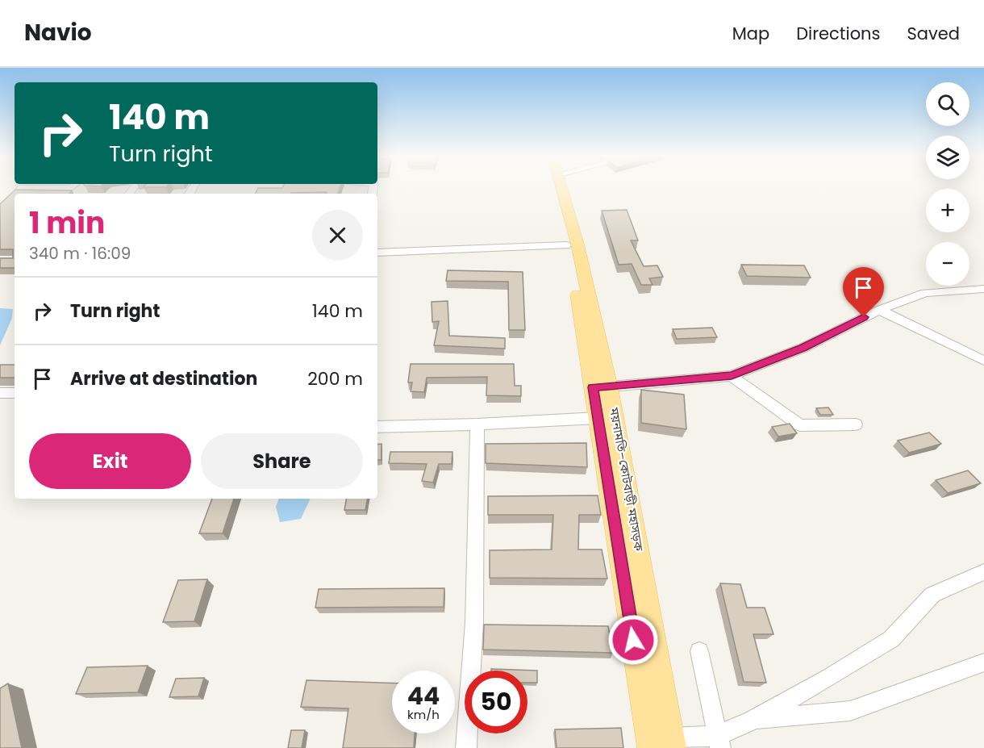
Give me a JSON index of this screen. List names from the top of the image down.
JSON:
{
  "streets": {
    "main road": ["ময়নামতি–কোটবাড়ী মহাসড়ক"]
  },
  "page": {
    "header": "Navio",
    "nav": ["Map", "Directions", "Saved"],
    "map_buttons": ["+", "−"],
    "turn": ["140 m", "Turn right"],
    "heading": ["1 min", "340 m · 16:09"],
    "list": [
      {
        "name": "Turn right",
        "value": "140 m"
      },
      {
        "name": "Arrive at destination",
        "value": "200 m"
      }
    ],
    "buttons": ["Exit", "Share"],
    "speed": "44 km/h",
    "limit": "50"
  }
}
